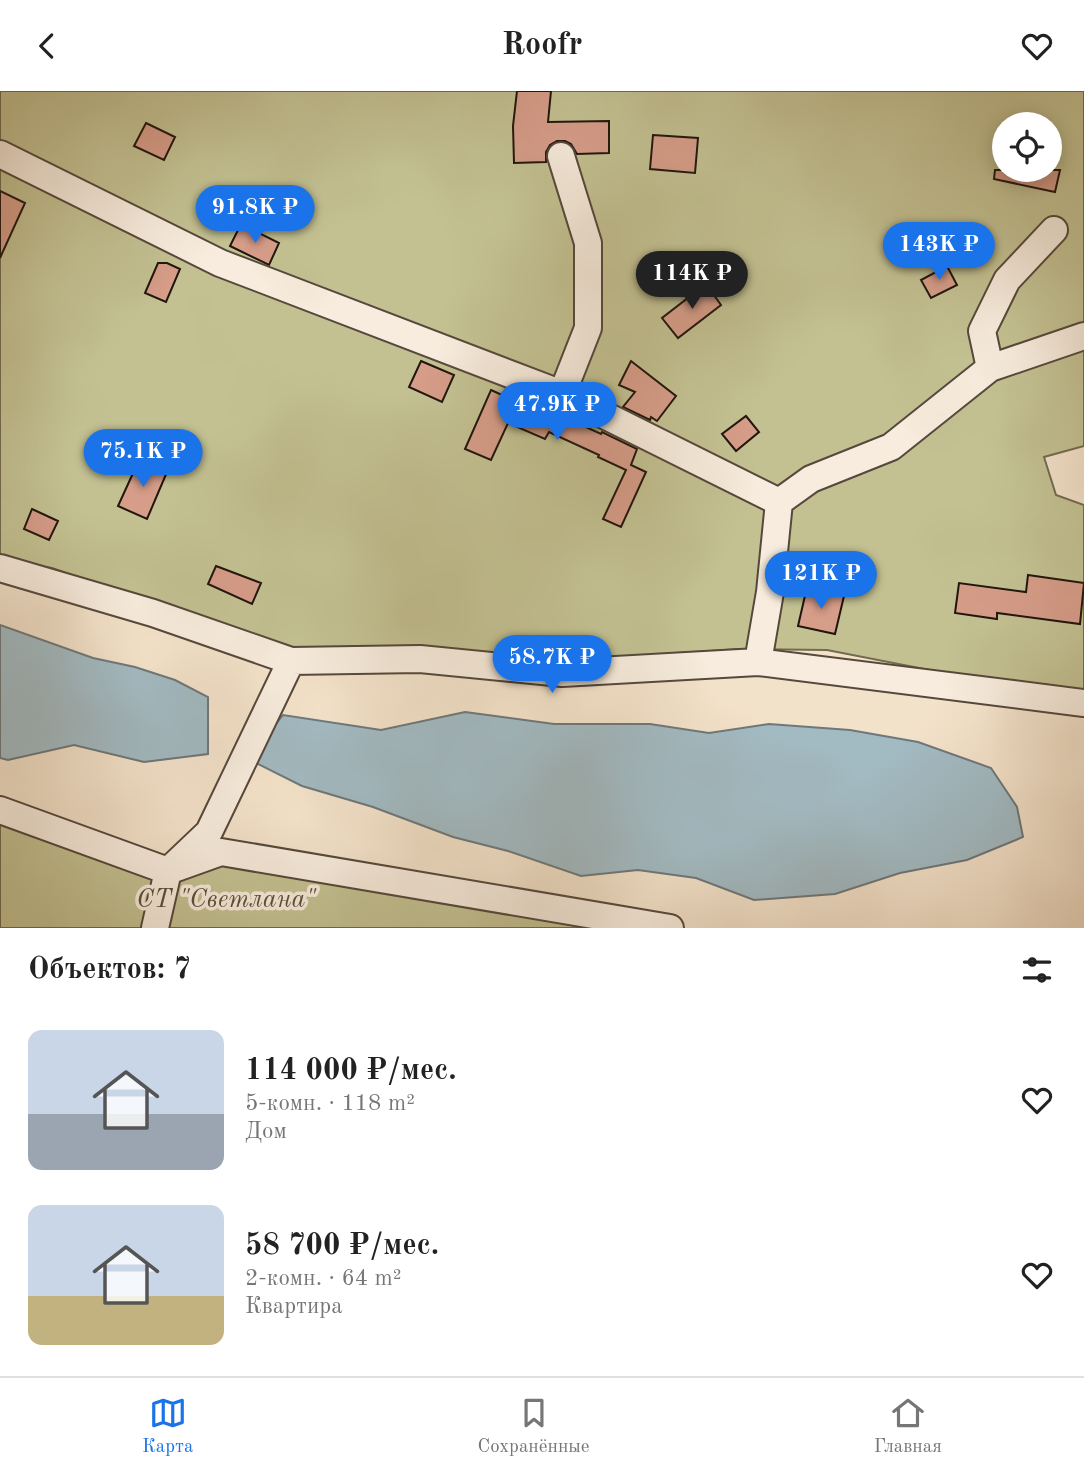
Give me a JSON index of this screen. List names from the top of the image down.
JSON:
{
  "parks": ["СТ \"Светлана\""],
  "page": {
    "header": "Roofr",
    "price": [
      "91.8K ₽",
      "143K ₽",
      "114K ₽",
      "47.9K ₽",
      "75.1K ₽",
      "121K ₽",
      "58.7K ₽"
    ],
    "heading": "Объектов: 7",
    "list": [
      {
        "name": "114 000 ₽/мес.",
        "note": "5-комн. · 118 m² · Дом"
      },
      {
        "name": "58 700 ₽/мес.",
        "note": "2-комн. · 64 m² · Квартира"
      }
    ],
    "tabs": ["Карта", "Сохранённые", "Главная"]
  }
}
